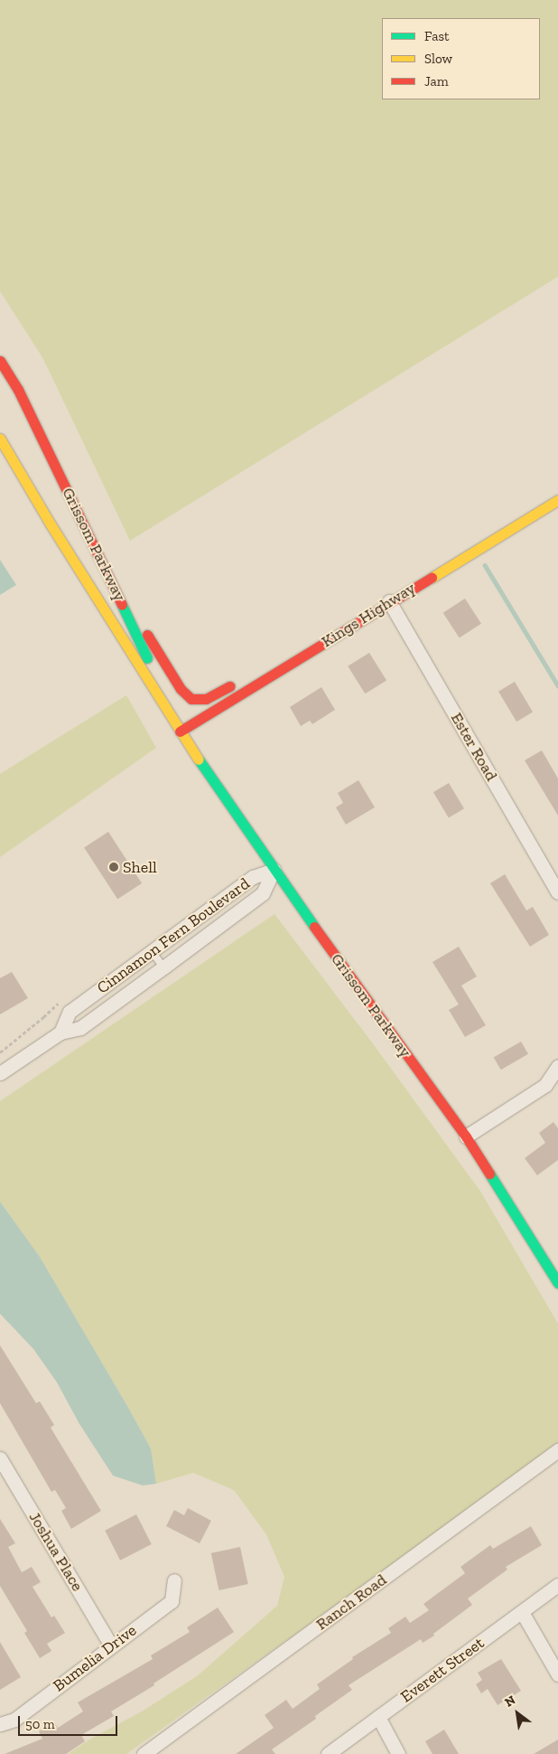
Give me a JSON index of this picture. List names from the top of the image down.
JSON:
{
  "streets": {
    "main road": ["Grissom Parkway", "Kings Highway"],
    "street": [
      "Ester Road",
      "Cinnamon Fern Boulevard",
      "Joshua Place",
      "Ranch Road",
      "Bumelia Drive",
      "Everett Street"
    ]
  },
  "crossings": [
    ["Grissom Parkway", "Kings Highway"],
    ["Grissom Parkway", "Cinnamon Fern Boulevard"],
    ["Kings Highway", "Ester Road"],
    ["Joshua Place", "Bumelia Drive"]
  ],
  "places": ["Shell"],
  "legend": ["Fast", "Slow", "Jam"],
  "scale_bar": "50 m",
  "north": "top left"
}
